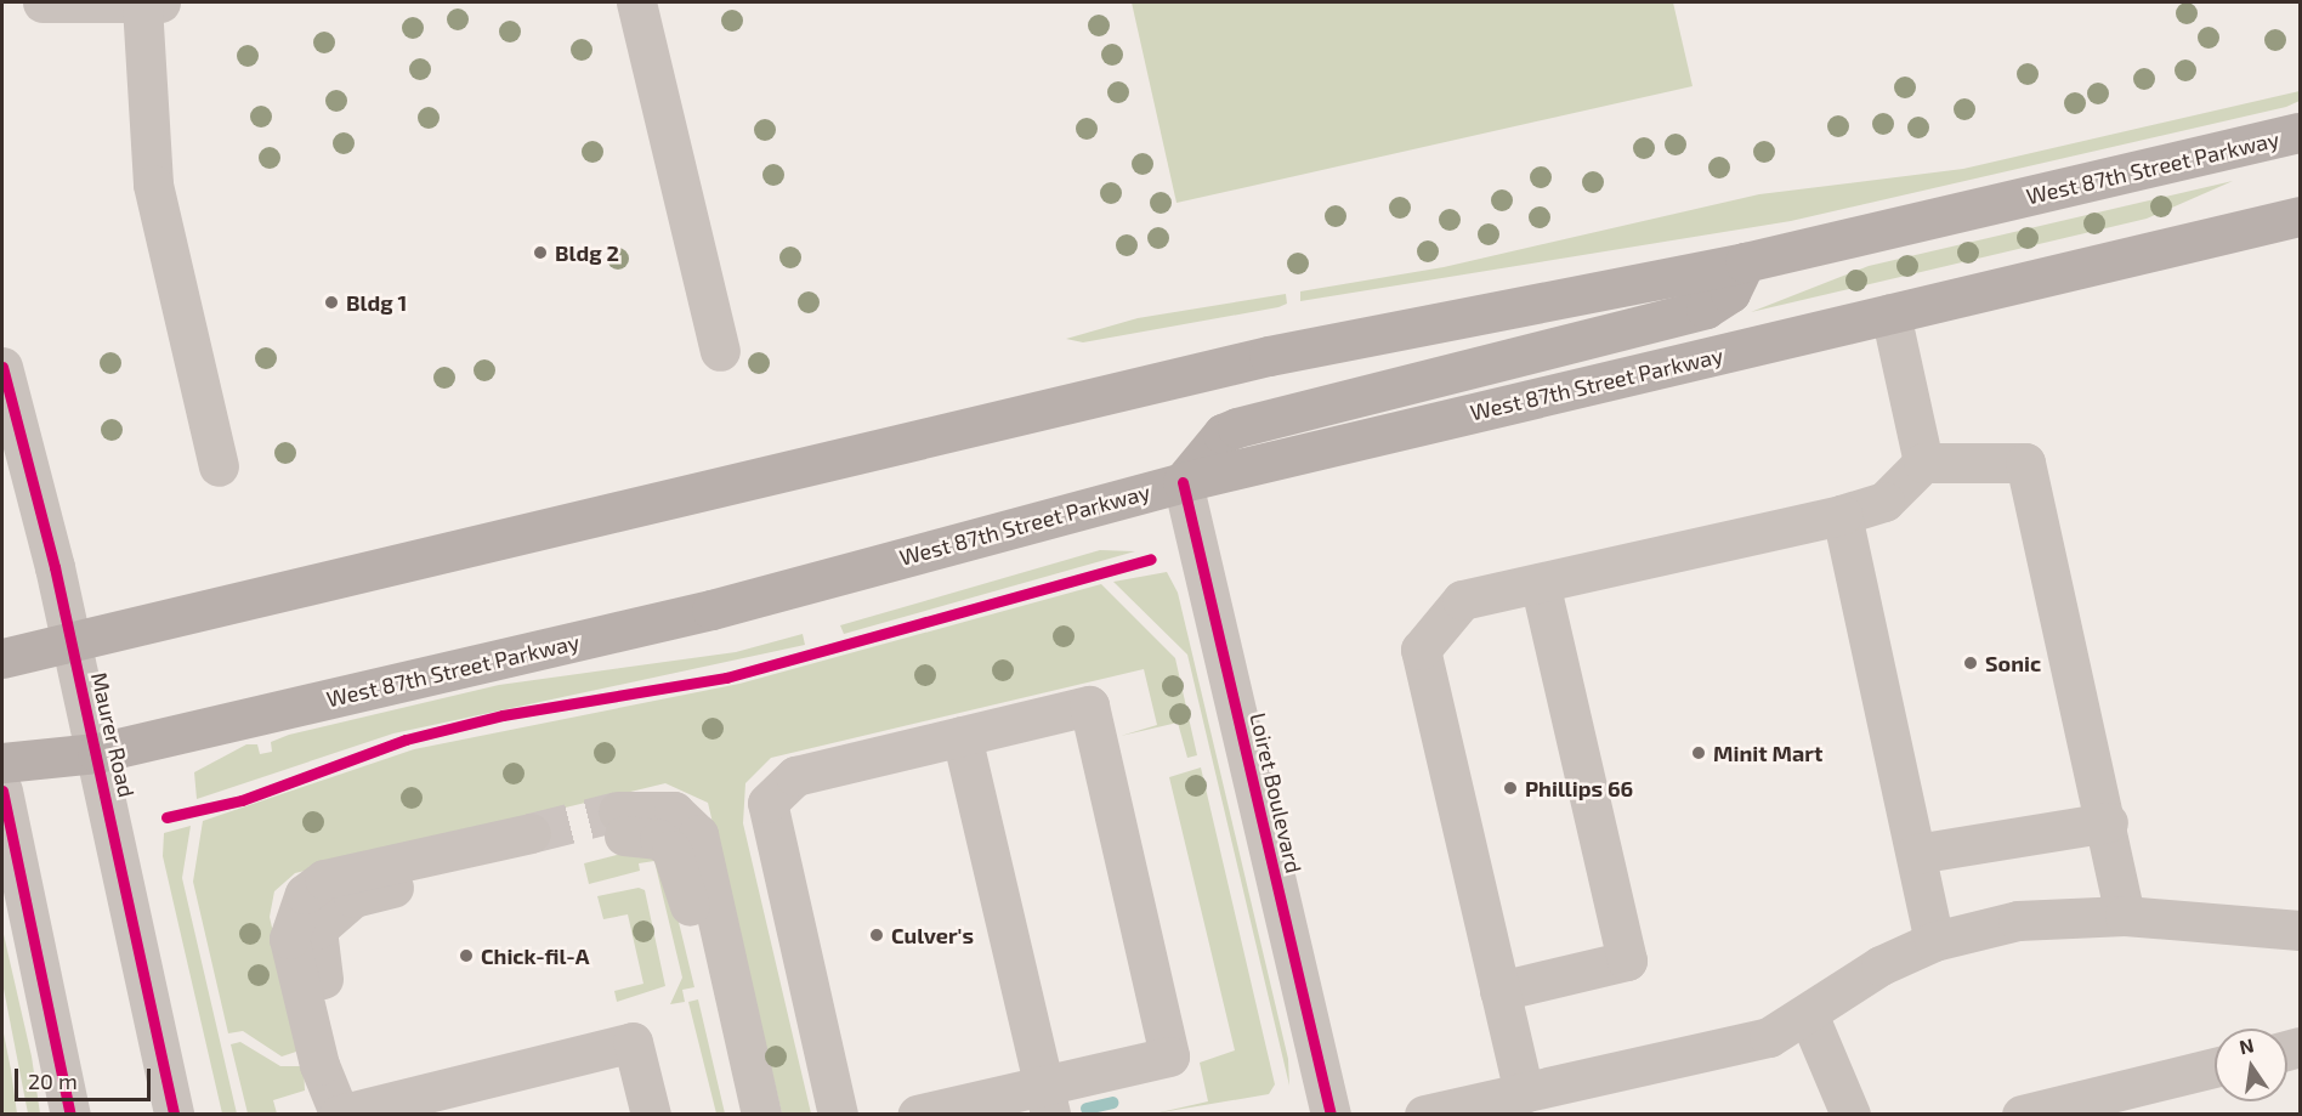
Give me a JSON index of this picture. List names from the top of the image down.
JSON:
{
  "streets": {
    "main road": ["West 87th Street Parkway"],
    "street": ["Maurer Road", "Loiret Boulevard"]
  },
  "crossings": [
    ["West 87th Street Parkway", "Maurer Road"],
    ["West 87th Street Parkway", "Loiret Boulevard"]
  ],
  "places": [
    "Bldg 2",
    "Bldg 1",
    "Sonic",
    "Minit Mart",
    "Phillips 66",
    "Culver's",
    "Chick-fil-A"
  ],
  "scale_bar": "20 m",
  "north": "top"
}
